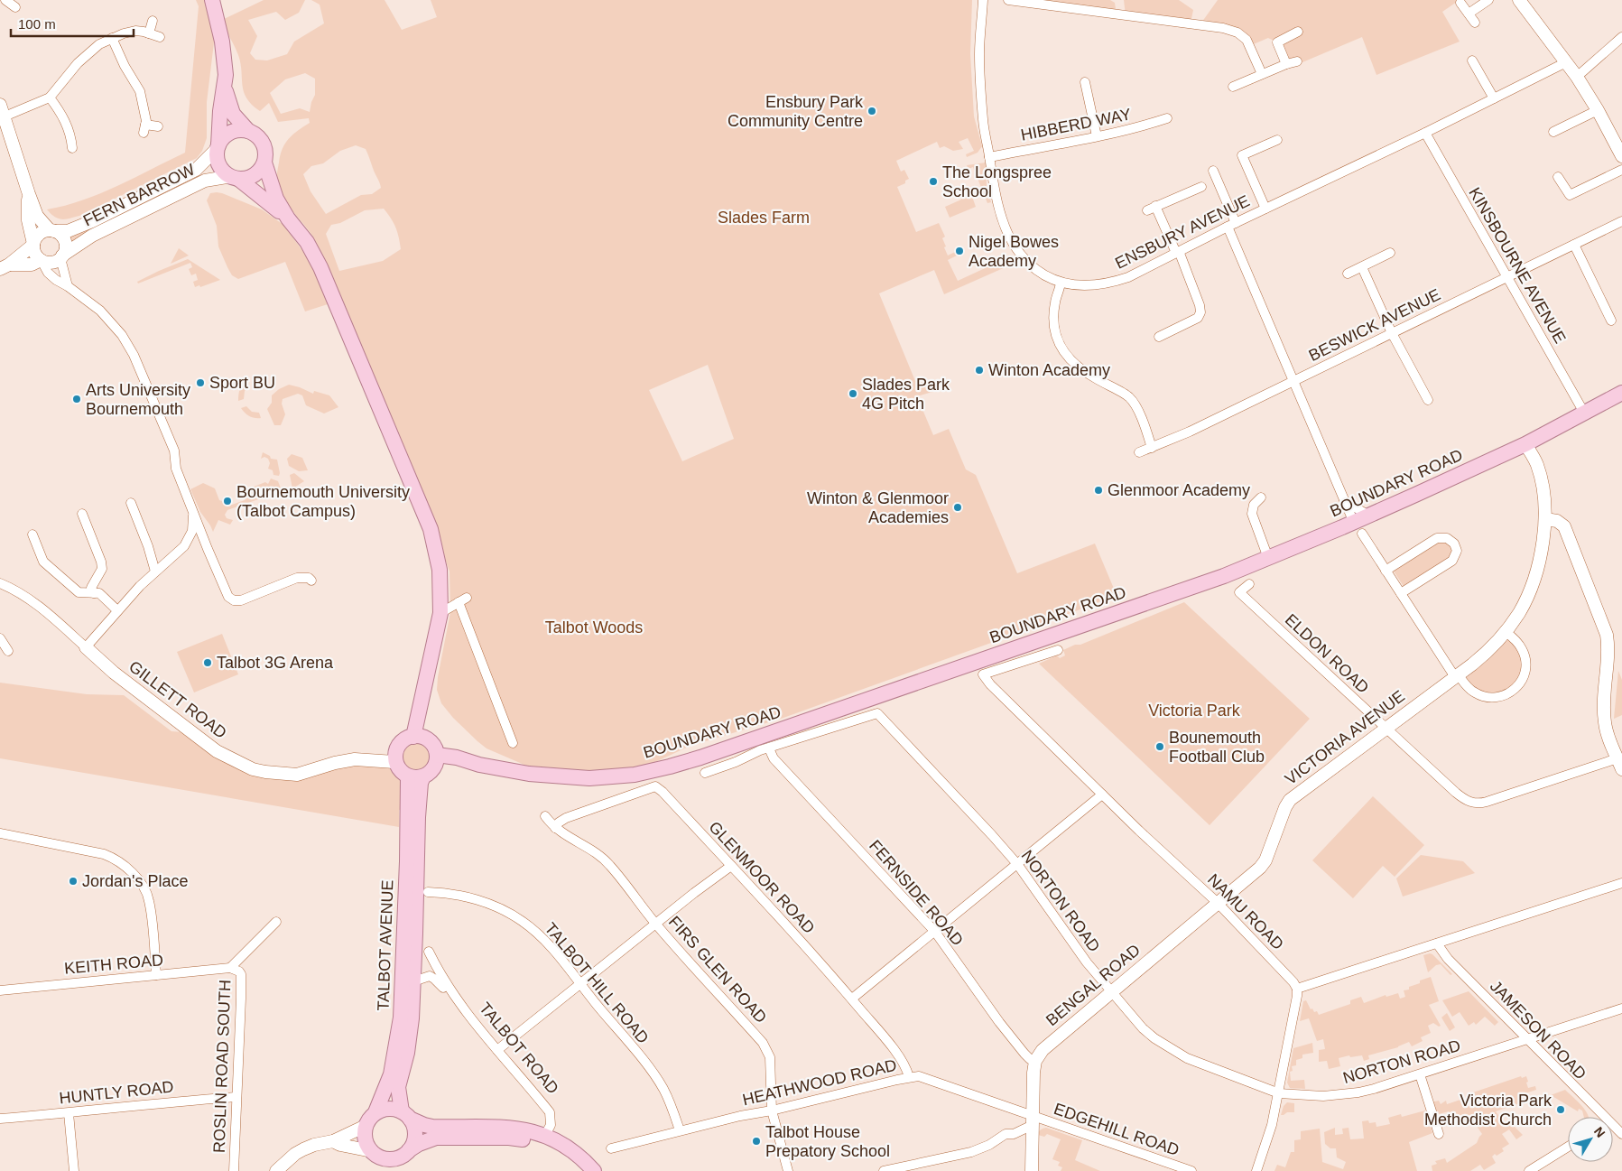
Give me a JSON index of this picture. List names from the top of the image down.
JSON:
{
  "streets": {
    "main road": ["BOUNDARY ROAD", "TALBOT AVENUE"],
    "street": [
      "HIBBERD WAY",
      "FERN BARROW",
      "ENSBURY AVENUE",
      "KINSBOURNE AVENUE",
      "BESWICK AVENUE",
      "ELDON ROAD",
      "GILLETT ROAD",
      "VICTORIA AVENUE",
      "GLENMOOR ROAD",
      "FERNSIDE ROAD",
      "NORTON ROAD",
      "NAMU ROAD",
      "KEITH ROAD",
      "FIRS GLEN ROAD",
      "TALBOT HILL ROAD",
      "BENGAL ROAD",
      "JAMESON ROAD",
      "TALBOT ROAD",
      "ROSLIN ROAD SOUTH",
      "HEATHWOOD ROAD",
      "HUNTLY ROAD",
      "EDGEHILL ROAD"
    ]
  },
  "crossings": [
    ["HIBBERD WAY", "ENSBURY AVENUE"],
    ["ENSBURY AVENUE", "KINSBOURNE AVENUE"],
    ["KINSBOURNE AVENUE", "BESWICK AVENUE"],
    ["KINSBOURNE AVENUE", "BOUNDARY ROAD"],
    ["BOUNDARY ROAD", "GILLETT ROAD"],
    ["BOUNDARY ROAD", "VICTORIA AVENUE"],
    ["BOUNDARY ROAD", "TALBOT AVENUE"],
    ["ELDON ROAD", "VICTORIA AVENUE"],
    ["GILLETT ROAD", "TALBOT AVENUE"],
    ["VICTORIA AVENUE", "NAMU ROAD"],
    ["VICTORIA AVENUE", "BENGAL ROAD"],
    ["GLENMOOR ROAD", "FIRS GLEN ROAD"],
    ["GLENMOOR ROAD", "HEATHWOOD ROAD"],
    ["FERNSIDE ROAD", "NORTON ROAD"],
    ["FERNSIDE ROAD", "BENGAL ROAD"],
    ["NORTON ROAD", "BENGAL ROAD"],
    ["NORTON ROAD", "JAMESON ROAD"],
    ["NAMU ROAD", "BENGAL ROAD"],
    ["TALBOT AVENUE", "TALBOT ROAD"],
    ["KEITH ROAD", "ROSLIN ROAD SOUTH"],
    ["FIRS GLEN ROAD", "HEATHWOOD ROAD"],
    ["TALBOT HILL ROAD", "HEATHWOOD ROAD"],
    ["ROSLIN ROAD SOUTH", "HUNTLY ROAD"],
    ["HEATHWOOD ROAD", "EDGEHILL ROAD"]
  ],
  "parks": ["Slades Farm", "Talbot Woods", "Victoria Park"],
  "places": [
    "Ensbury Park Community Centre",
    "The Longspree School",
    "Nigel Bowes Academy",
    "Winton Academy",
    "Sport BU",
    "Slades Park 4G Pitch",
    "Arts University Bournemouth",
    "Glenmoor Academy",
    "Bournemouth University (Talbot Campus)",
    "Winton & Glenmoor Academies",
    "Talbot 3G Arena",
    "Bounemouth Football Club",
    "Jordan's Place",
    "Victoria Park Methodist Church",
    "Talbot House Prepatory School"
  ],
  "scale_bar": "100 m",
  "north": "top right"
}
